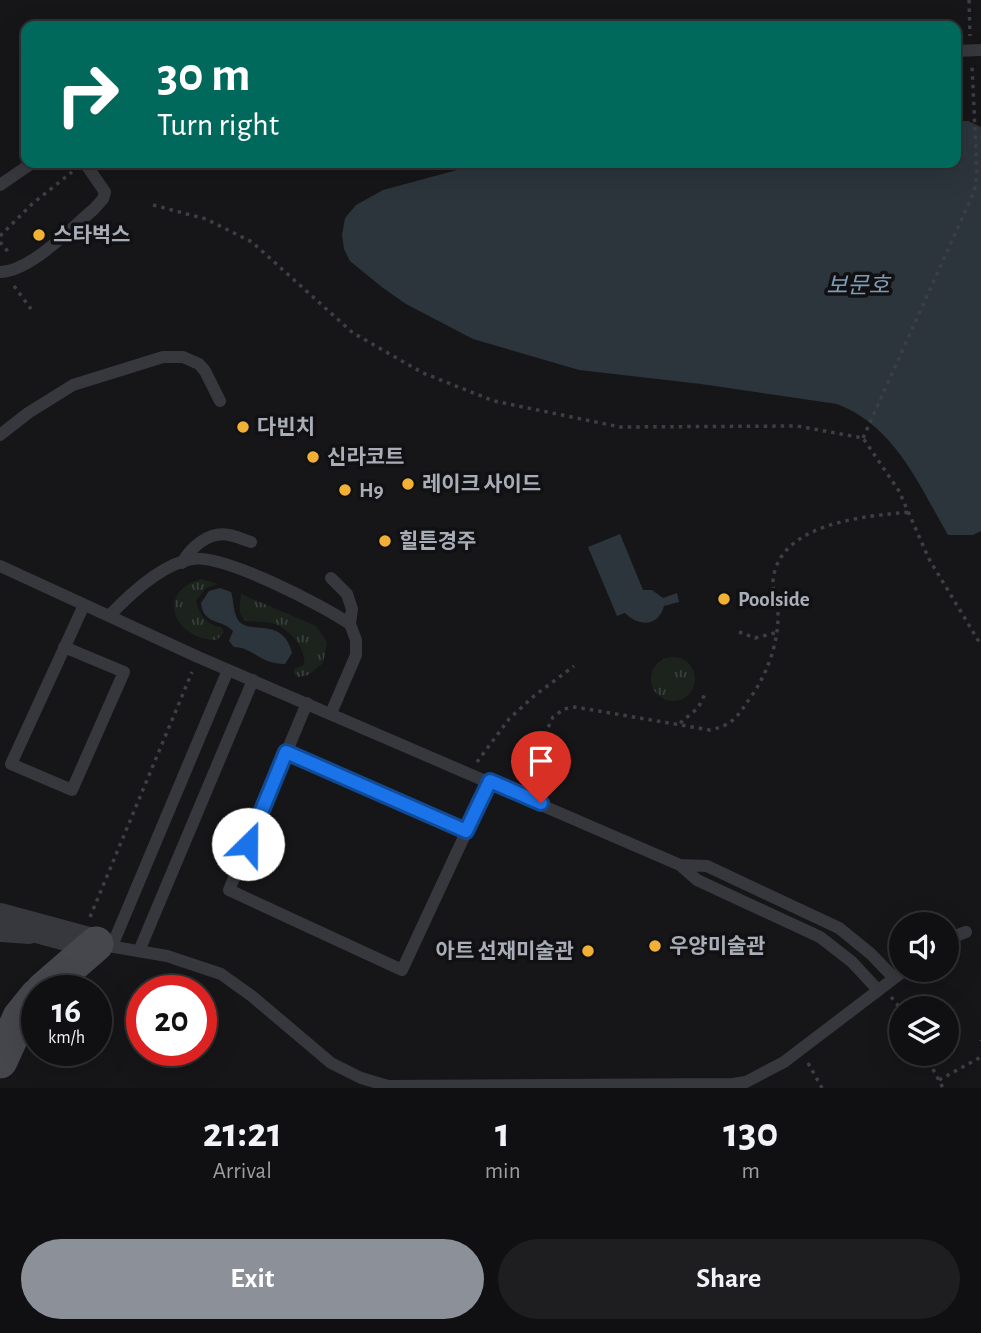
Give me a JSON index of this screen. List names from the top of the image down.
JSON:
{
  "water": ["보문호"],
  "places": [
    "스타벅스",
    "다빈치",
    "신라코트",
    "레이크 사이드",
    "H9",
    "힐튼경주",
    "Poolside",
    "우양미술관",
    "아트 선재미술관"
  ],
  "page": {
    "turn": ["30 m", "Turn right"],
    "speed": "16 km/h",
    "limit": "20",
    "eta": [
      "21:21",
      "Arrival",
      "1",
      "min",
      "130",
      "m"
    ],
    "buttons": ["Exit", "Share"]
  }
}
